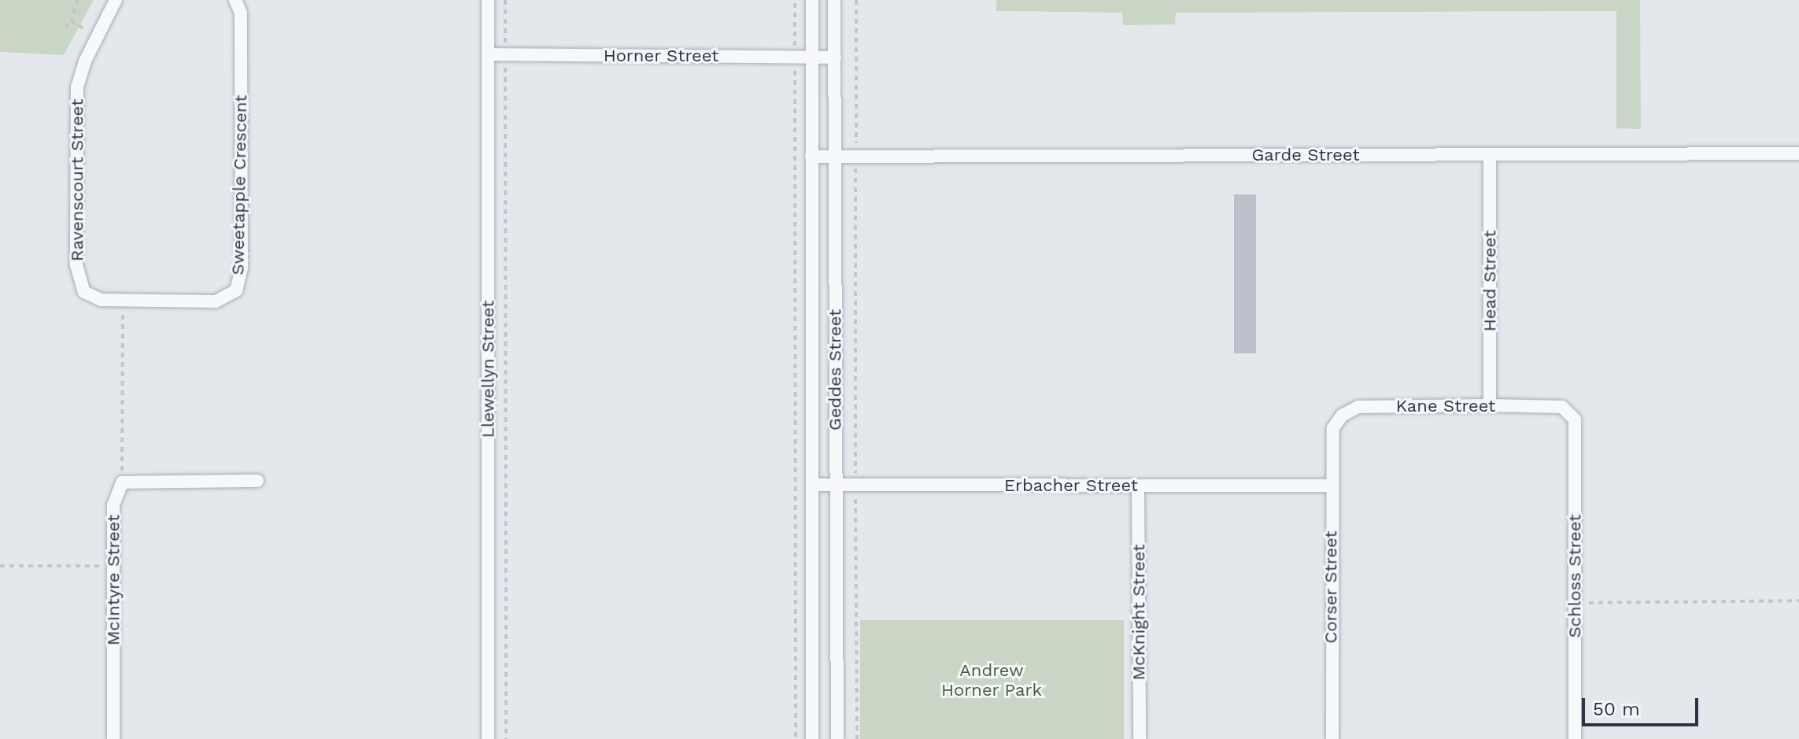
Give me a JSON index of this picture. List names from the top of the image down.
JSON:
{
  "streets": {
    "street": [
      "Horner Street",
      "Garde Street",
      "Ravenscourt Street",
      "Sweetapple Crescent",
      "Head Street",
      "Llewellyn Street",
      "Geddes Street",
      "Kane Street",
      "Erbacher Street",
      "Schloss Street",
      "McIntyre Street",
      "Corser Street",
      "McKnight Street"
    ]
  },
  "crossings": [
    ["Horner Street", "Llewellyn Street"],
    ["Horner Street", "Geddes Street"],
    ["Garde Street", "Head Street"],
    ["Garde Street", "Geddes Street"],
    ["Ravenscourt Street", "Sweetapple Crescent"],
    ["Head Street", "Kane Street"],
    ["Geddes Street", "Erbacher Street"],
    ["Kane Street", "Schloss Street"],
    ["Kane Street", "Corser Street"],
    ["Erbacher Street", "Corser Street"],
    ["Erbacher Street", "McKnight Street"]
  ],
  "parks": ["Andrew Horner Park"],
  "scale_bar": "50 m"
}
